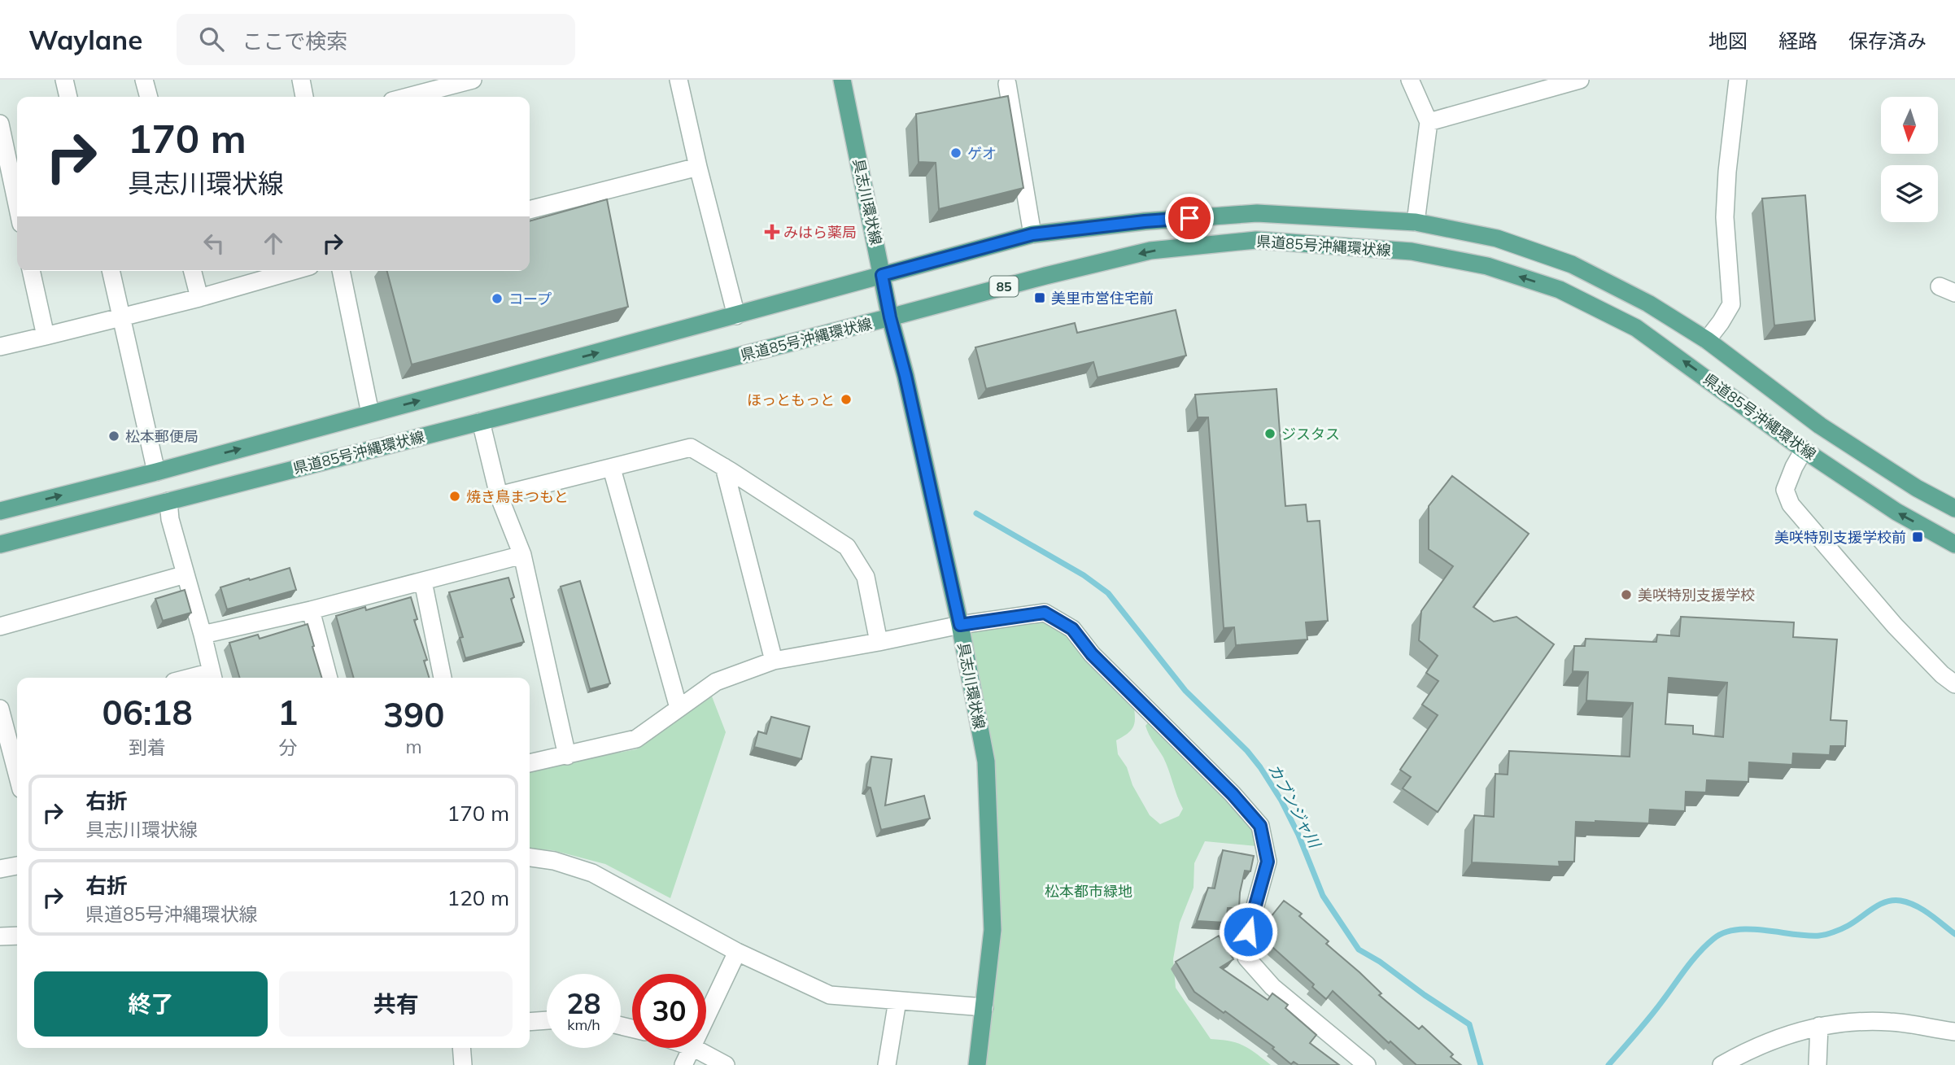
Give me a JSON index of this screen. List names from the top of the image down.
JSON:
{
  "streets": {
    "main road": ["具志川環状線", "県道85号沖縄環状線", "85"]
  },
  "crossings": [
    ["具志川環状線", "県道85号沖縄環状線"]
  ],
  "water": ["カブンジャ川"],
  "parks": ["松本都市緑地"],
  "places": {
    "other": [
      "ゲオ",
      "コープ",
      "ほっともっと",
      "ジスタス",
      "松本郵便局",
      "焼き鳥まつもと",
      "美咲特別支援学校"
    ],
    "health": ["みはら薬局"],
    "transit": ["美里市営住宅前", "美咲特別支援学校前"]
  },
  "north": "bottom",
  "page": {
    "header": "Waylane",
    "search": "ここで検索",
    "nav": ["地図", "経路", "保存済み"],
    "turn": ["170 m", "具志川環状線"],
    "eta": [
      "06:18",
      "到着",
      "1",
      "分",
      "390",
      "m"
    ],
    "list": [
      {
        "name": "右折",
        "note": "具志川環状線",
        "value": "170 m"
      },
      {
        "name": "右折",
        "note": "県道85号沖縄環状線",
        "value": "120 m"
      }
    ],
    "buttons": ["終了", "共有"],
    "speed": "28 km/h",
    "limit": "30"
  }
}
